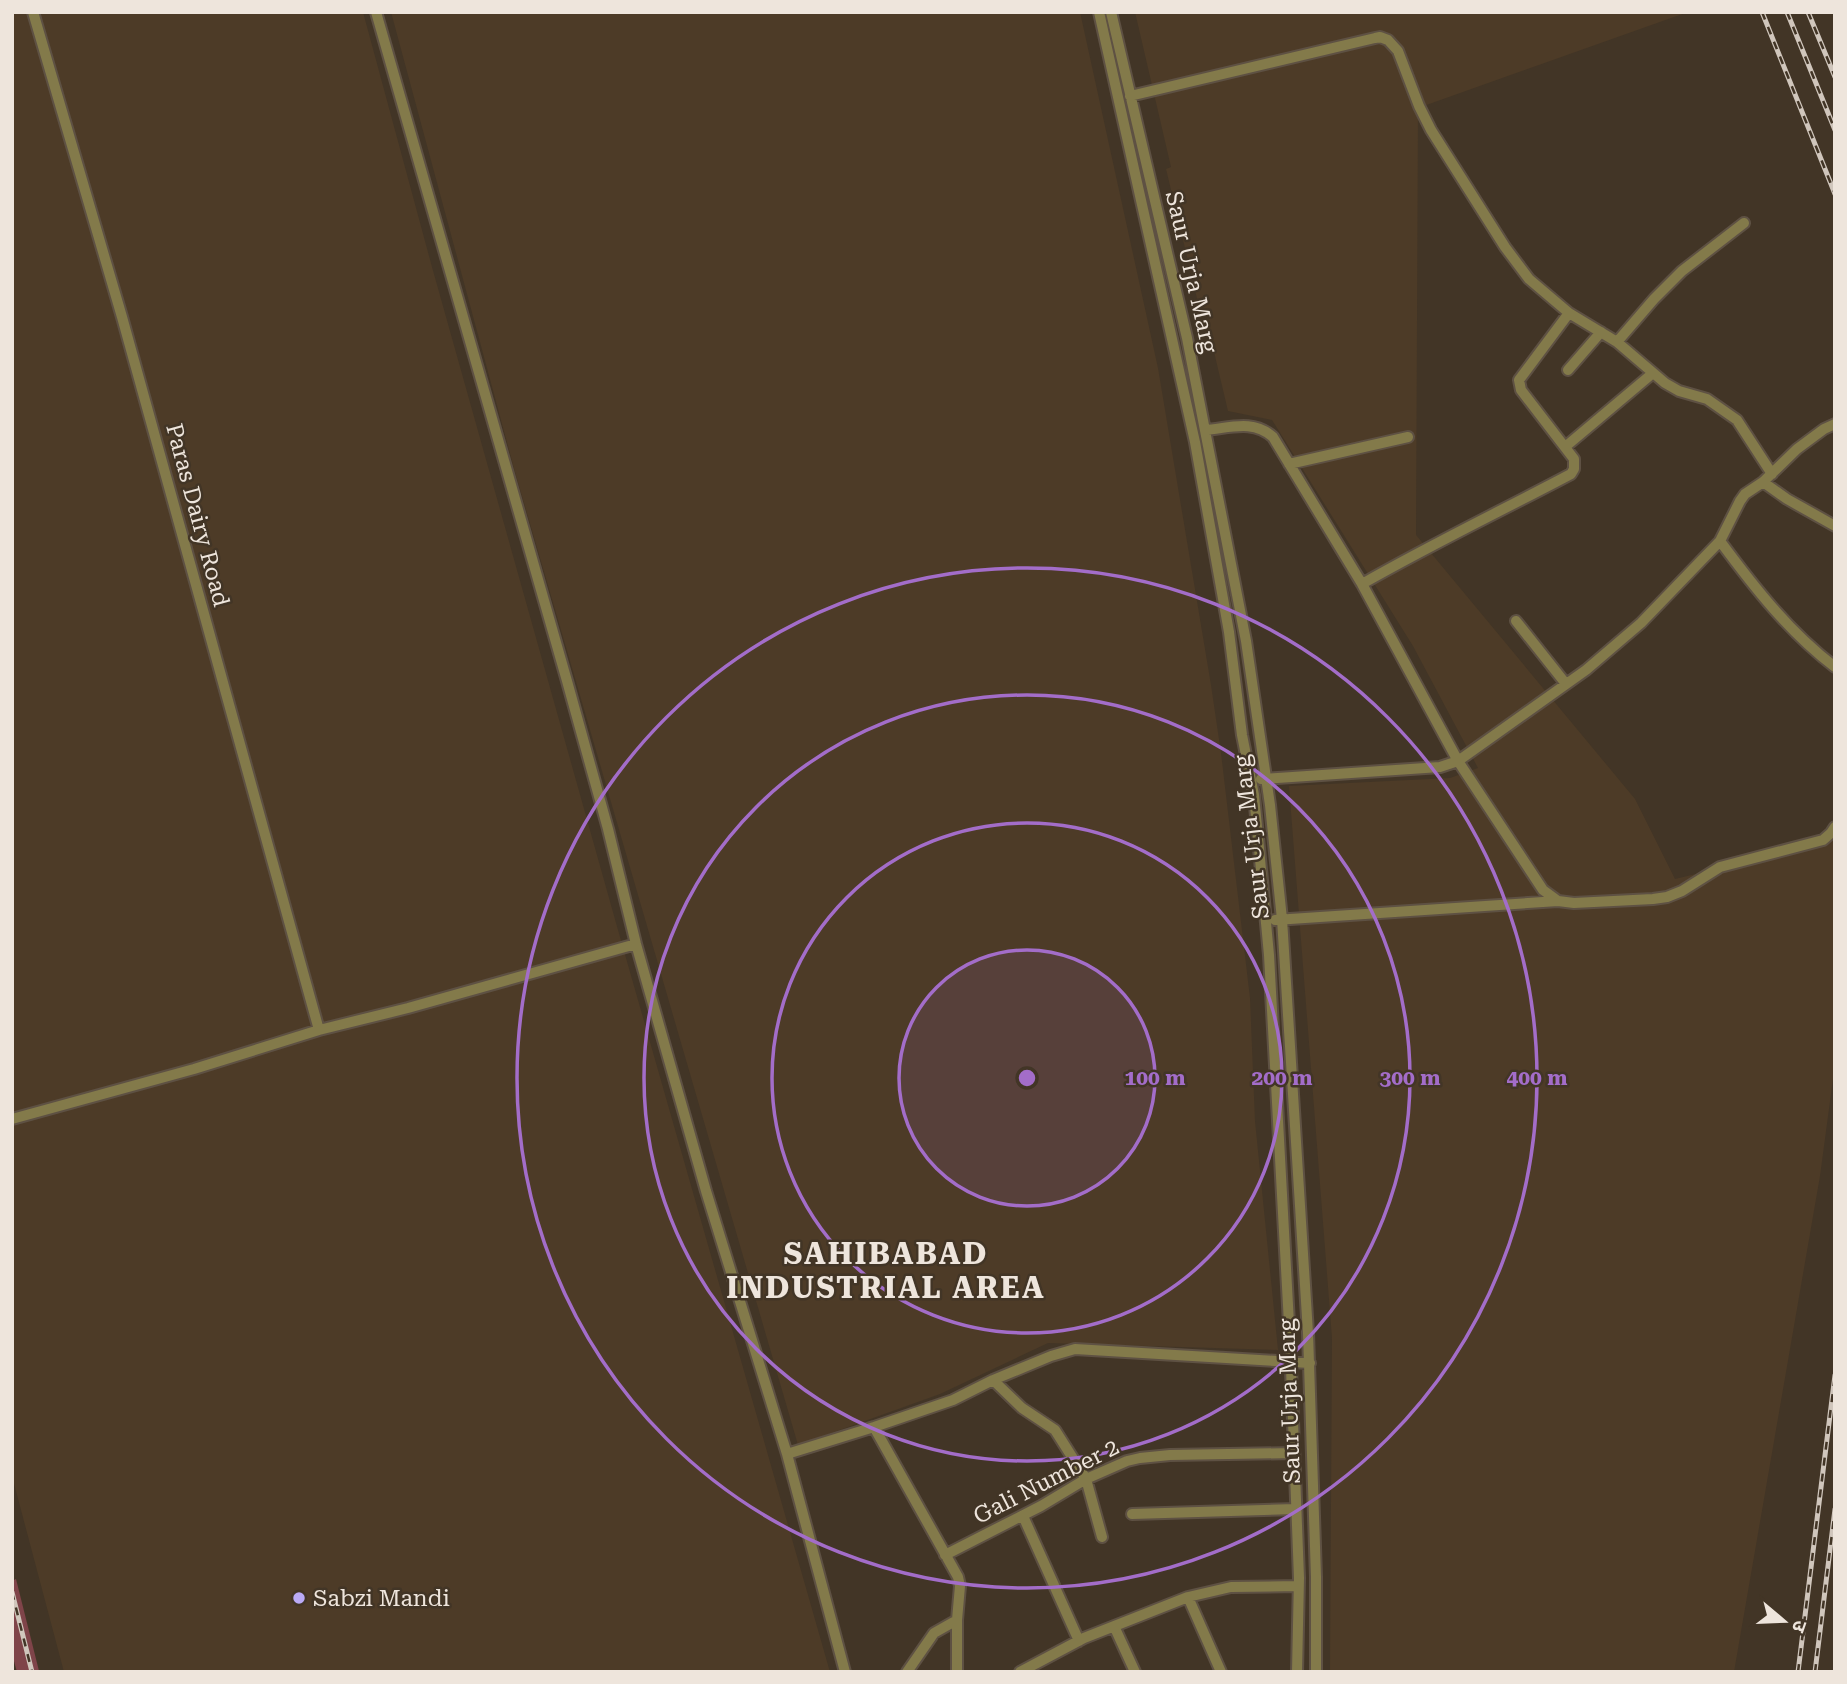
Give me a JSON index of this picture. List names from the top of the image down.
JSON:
{
  "streets": {
    "street": ["Saur Urja Marg", "Paras Dairy Road", "Gali Number 2"]
  },
  "crossings": [
    ["Saur Urja Marg", "Gali Number 2"]
  ],
  "districts": ["SAHIBABAD INDUSTRIAL AREA"],
  "places": ["Sabzi Mandi"],
  "north": "right",
  "rings": [
    "100 m",
    "200 m",
    "300 m",
    "400 m"
  ]
}
